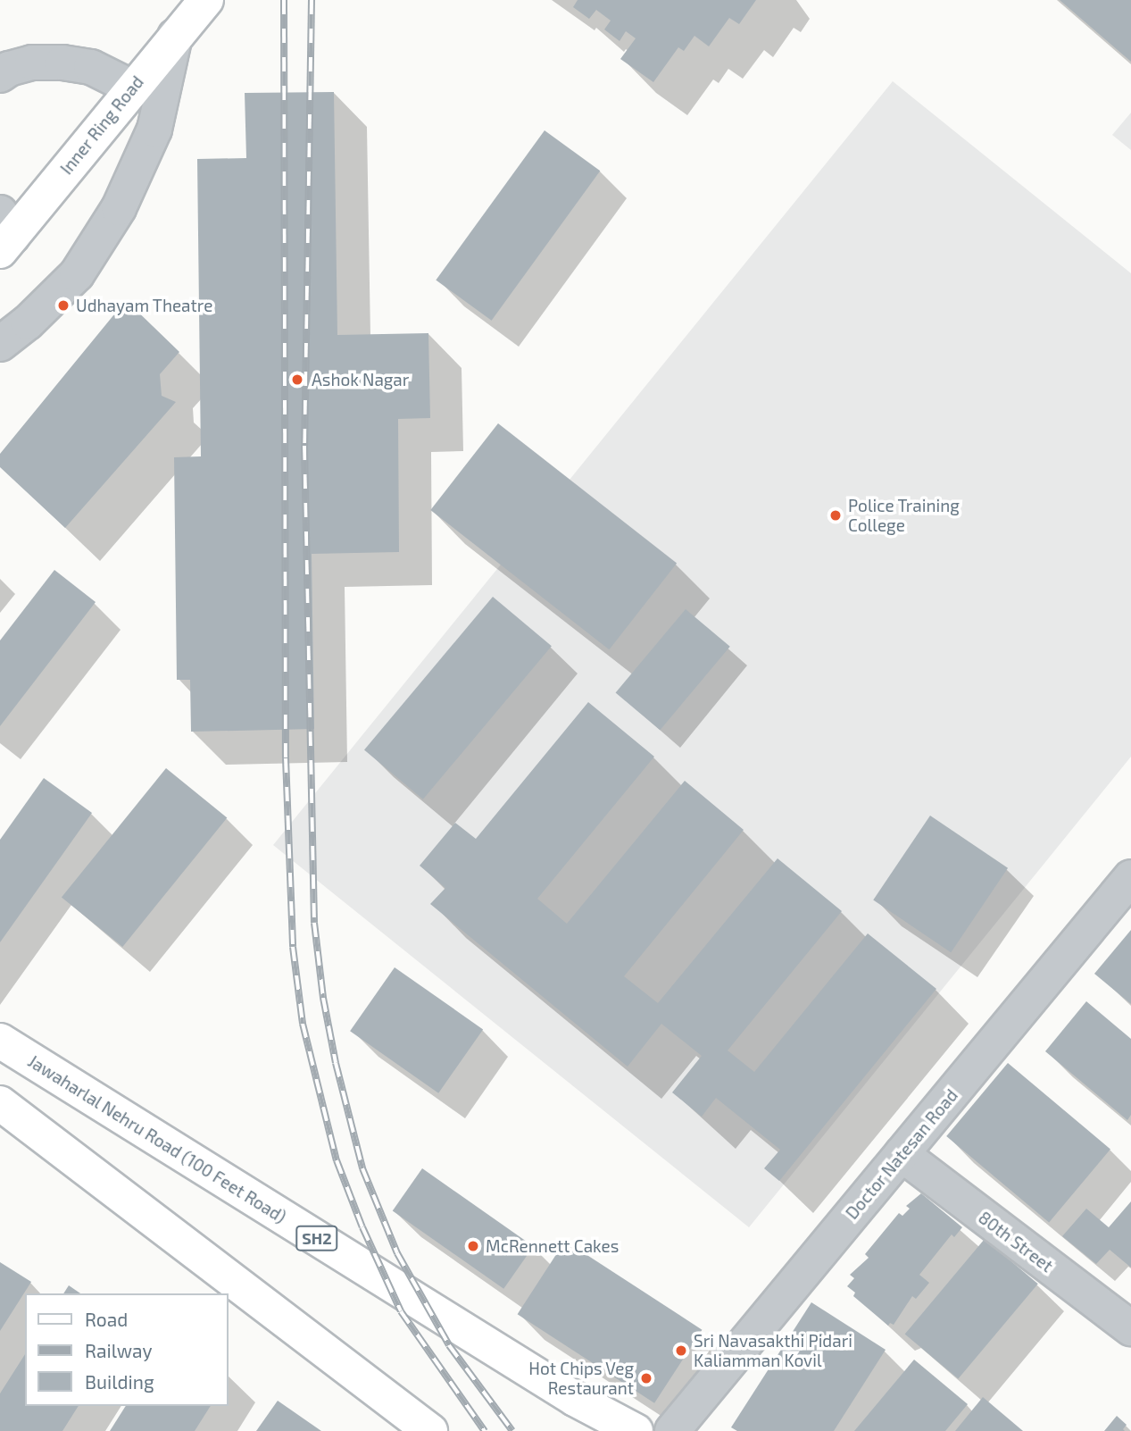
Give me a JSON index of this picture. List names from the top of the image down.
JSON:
{
  "streets": {
    "main road": ["Inner Ring Road", "Jawaharlal Nehru Road (100 Feet Road)", "SH2"],
    "street": ["Doctor Natesan Road", "80th Street"]
  },
  "crossings": [
    ["Doctor Natesan Road", "80th Street"]
  ],
  "places": [
    "Udhayam Theatre",
    "Ashok Nagar",
    "Police Training College",
    "McRennett Cakes",
    "Sri Navasakthi Pidari Kaliamman Kovil",
    "Hot Chips Veg Restaurant"
  ],
  "legend": ["Road", "Railway", "Building"]
}
